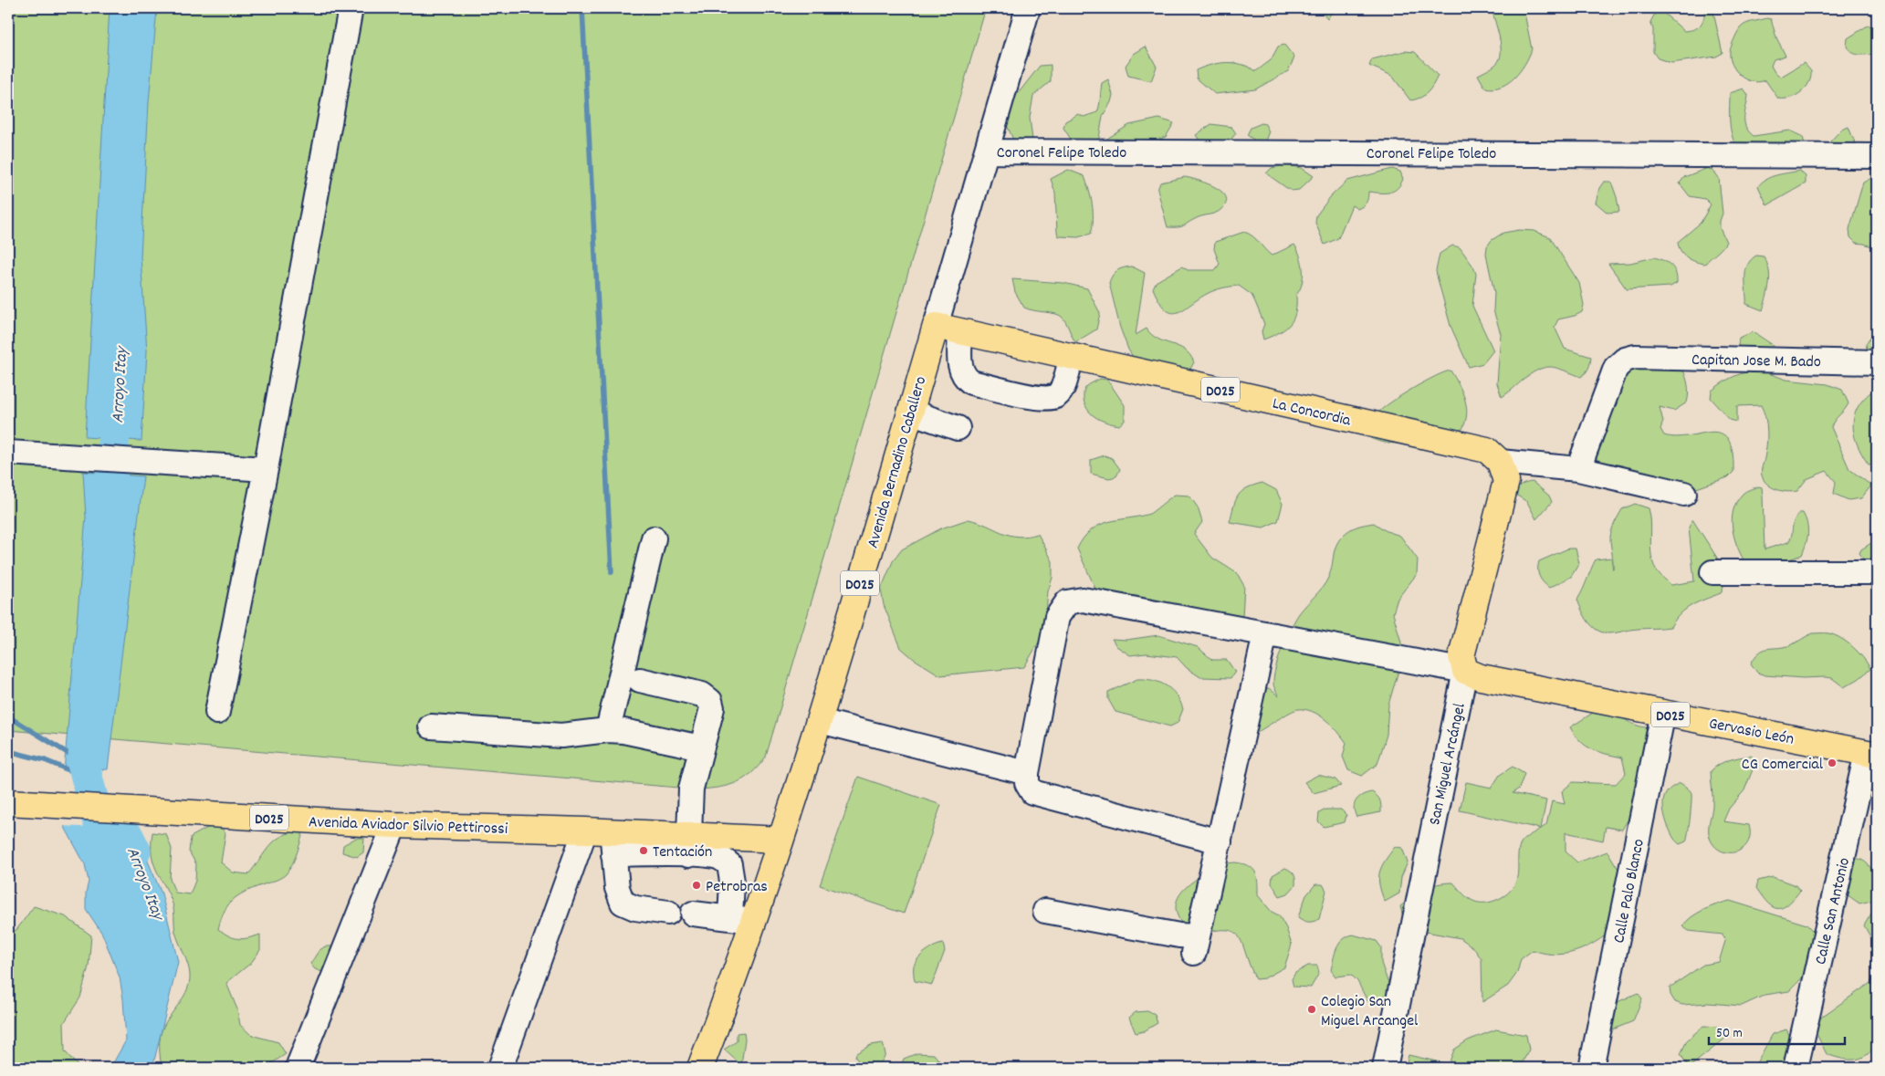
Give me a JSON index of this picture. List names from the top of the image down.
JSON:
{
  "streets": {
    "main road": [
      "D025",
      "La Concordia",
      "Avenida Bernadino Caballero",
      "Gervasio León",
      "San Miguel Arcángel",
      "Avenida Aviador Silvio Pettirossi"
    ],
    "street": [
      "Coronel Felipe Toledo",
      "Capitan Jose M. Bado",
      "Calle Palo Blanco",
      "Calle San Antonio"
    ]
  },
  "crossings": [
    ["Coronel Felipe Toledo", "Avenida Bernadino Caballero"],
    ["La Concordia", "Avenida Bernadino Caballero"],
    ["La Concordia", "San Miguel Arcángel"],
    ["Avenida Bernadino Caballero", "Avenida Aviador Silvio Pettirossi"],
    ["Gervasio León", "San Miguel Arcángel"],
    ["Gervasio León", "Calle Palo Blanco"],
    ["Gervasio León", "Calle San Antonio"]
  ],
  "water": ["Arroyo Itay"],
  "places": [
    "CG Comercial",
    "Tentación",
    "Petrobras",
    "Colegio San Miguel Arcangel"
  ],
  "scale_bar": "50 m"
}
